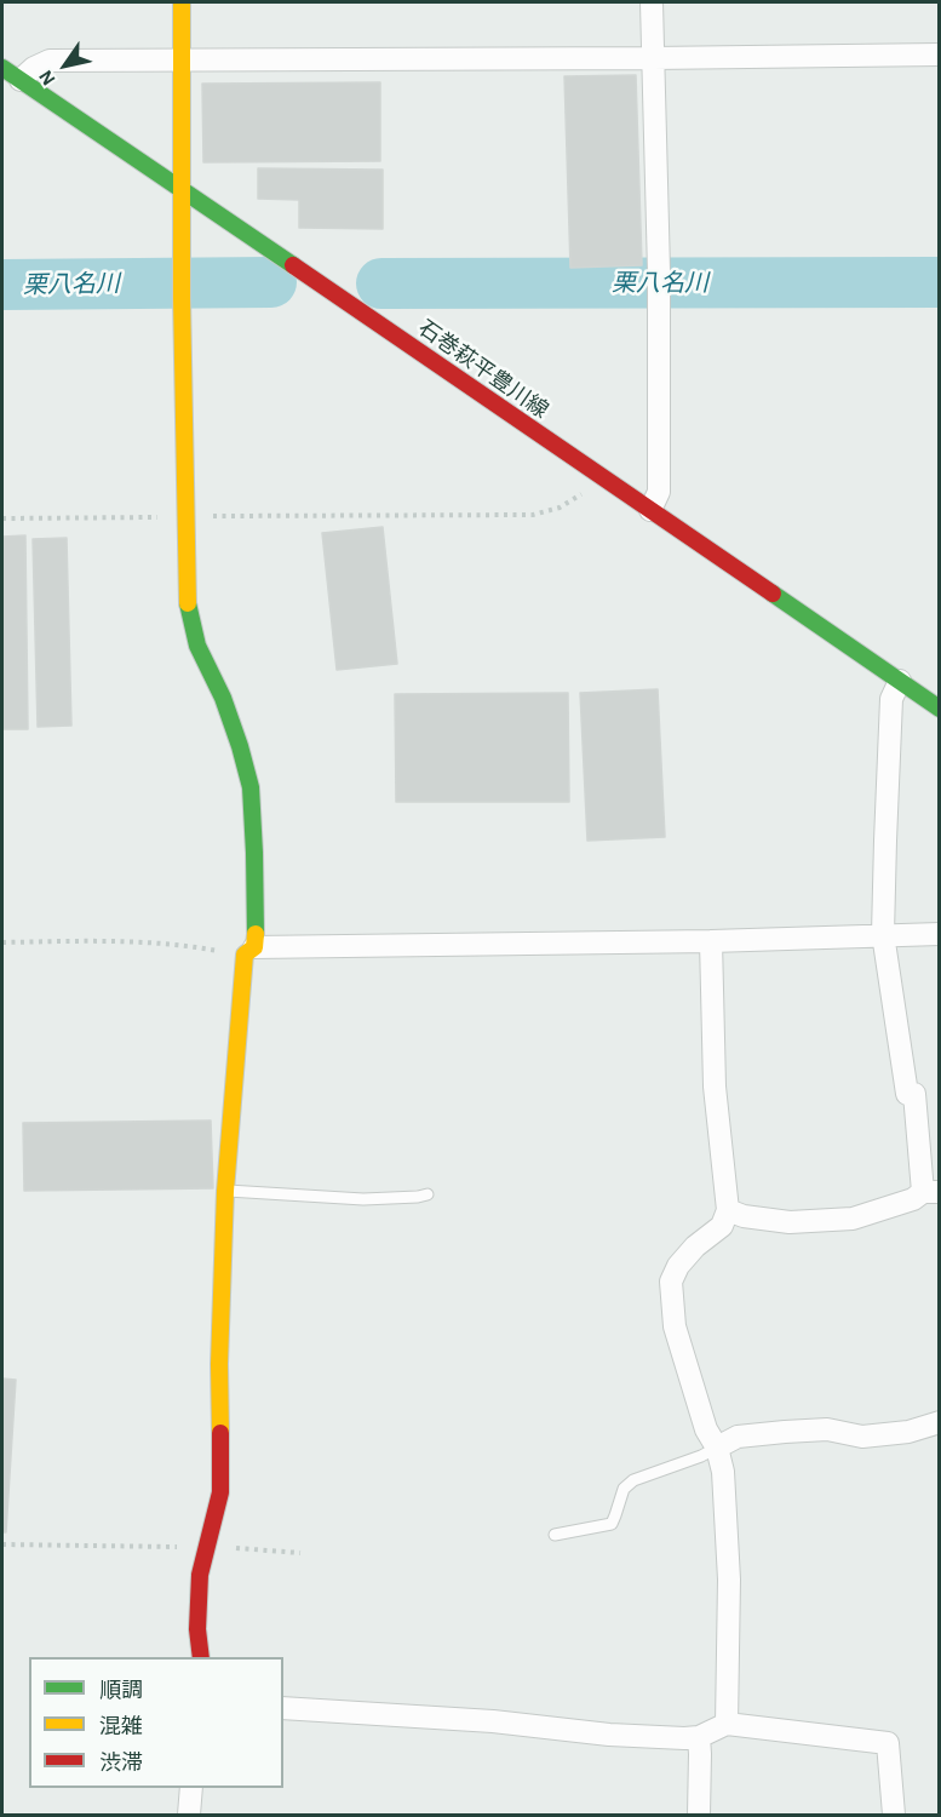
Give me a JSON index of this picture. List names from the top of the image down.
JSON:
{
  "streets": {
    "street": ["石巻萩平豊川線"]
  },
  "water": ["栗八名川"],
  "legend": ["順調", "混雑", "渋滞"],
  "north": "bottom left"
}
